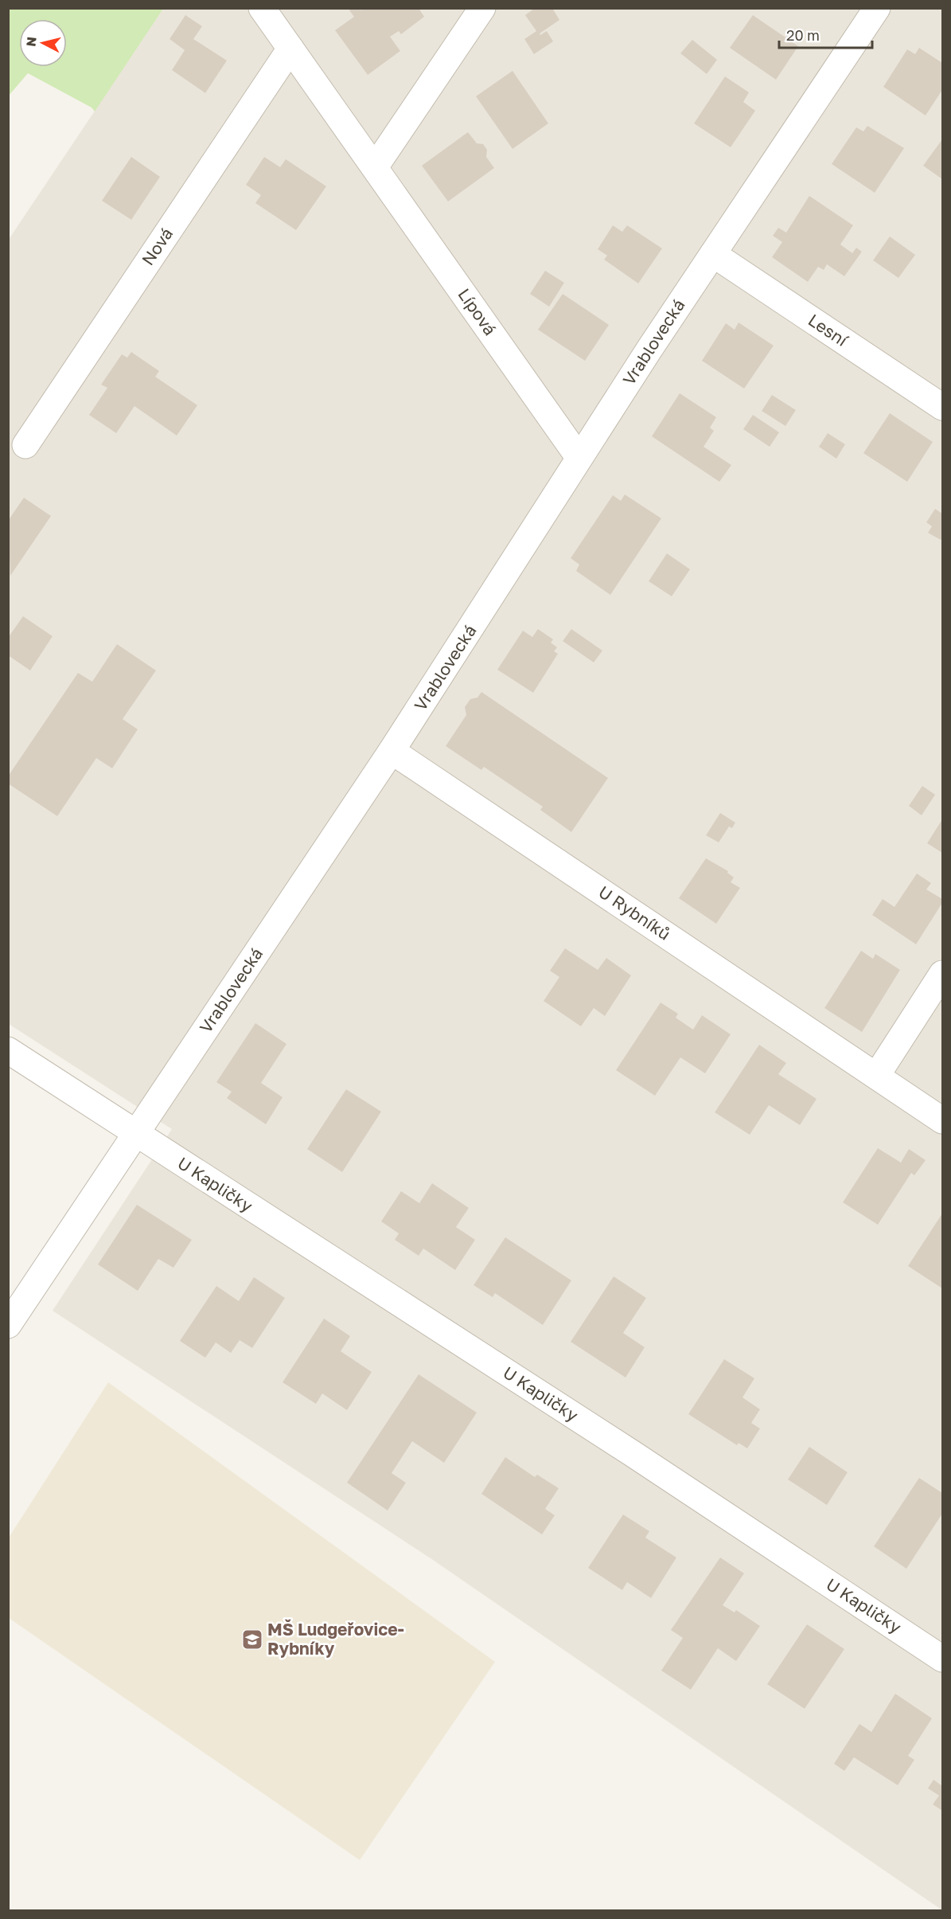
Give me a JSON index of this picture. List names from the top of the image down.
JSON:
{
  "streets": {
    "street": [
      "Nová",
      "Lípová",
      "Lesní",
      "Vrablovecká",
      "U Rybníků",
      "U Kapličky"
    ]
  },
  "crossings": [
    ["Nová", "Lípová"],
    ["Lípová", "Vrablovecká"],
    ["Lesní", "Vrablovecká"],
    ["Vrablovecká", "U Rybníků"],
    ["Vrablovecká", "U Kapličky"]
  ],
  "places": {
    "school or university": ["MŠ Ludgeřovice- Rybníky"]
  },
  "scale_bar": "20 m",
  "north": "left"
}
